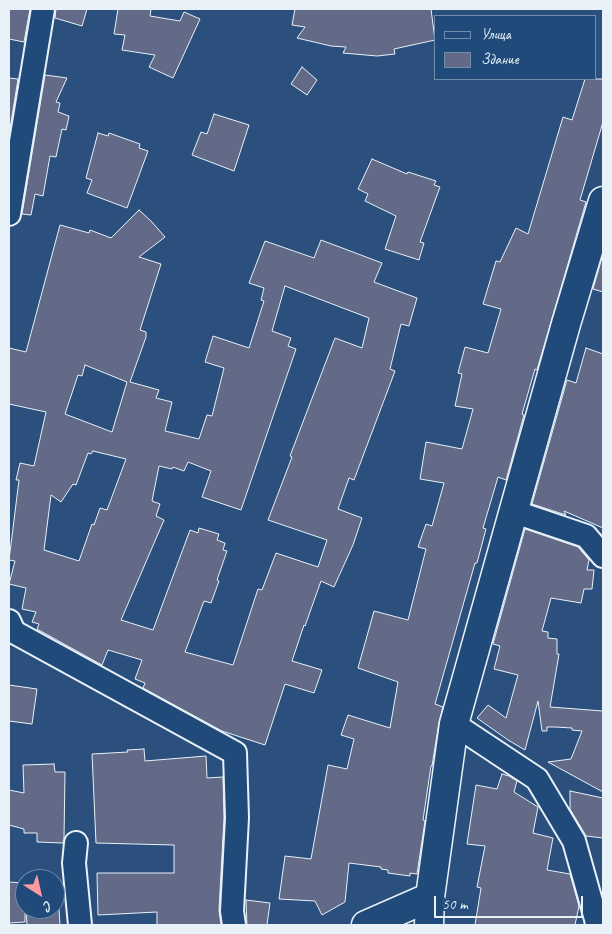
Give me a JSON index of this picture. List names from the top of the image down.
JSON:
{
  "legend": ["Улица", "Здание"],
  "scale_bar": "50 m",
  "north": "bottom right"
}
